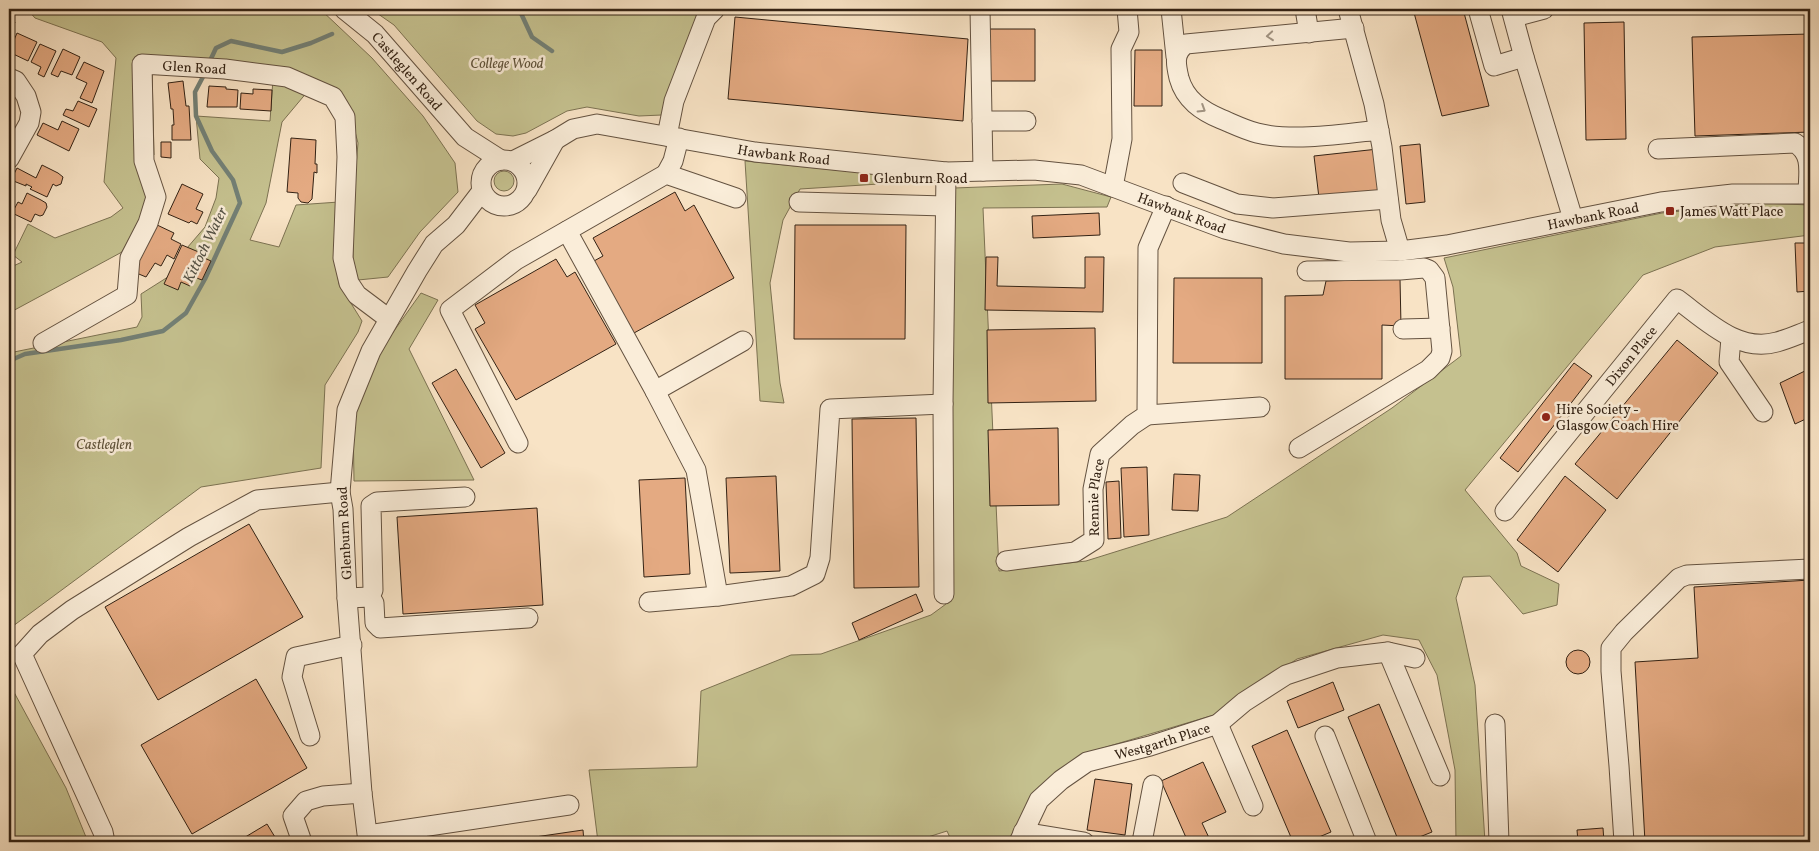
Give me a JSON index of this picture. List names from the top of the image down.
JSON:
{
  "streets": {
    "street": [
      "Glen Road",
      "Castleglen Road",
      "Hawbank Road",
      "Dixon Place",
      "Rennie Place",
      "Glenburn Road",
      "Westgarth Place"
    ]
  },
  "crossings": [
    ["Glen Road", "Glenburn Road"],
    ["Castleglen Road", "Hawbank Road"],
    ["Castleglen Road", "Glenburn Road"],
    ["Hawbank Road", "Glenburn Road"]
  ],
  "water": ["Kittoch Water"],
  "parks": ["College Wood", "Castleglen"],
  "places": {
    "transit": ["Glenburn Road", "James Watt Place"],
    "other": ["Hire Society - Glasgow Coach Hire"]
  }
}
